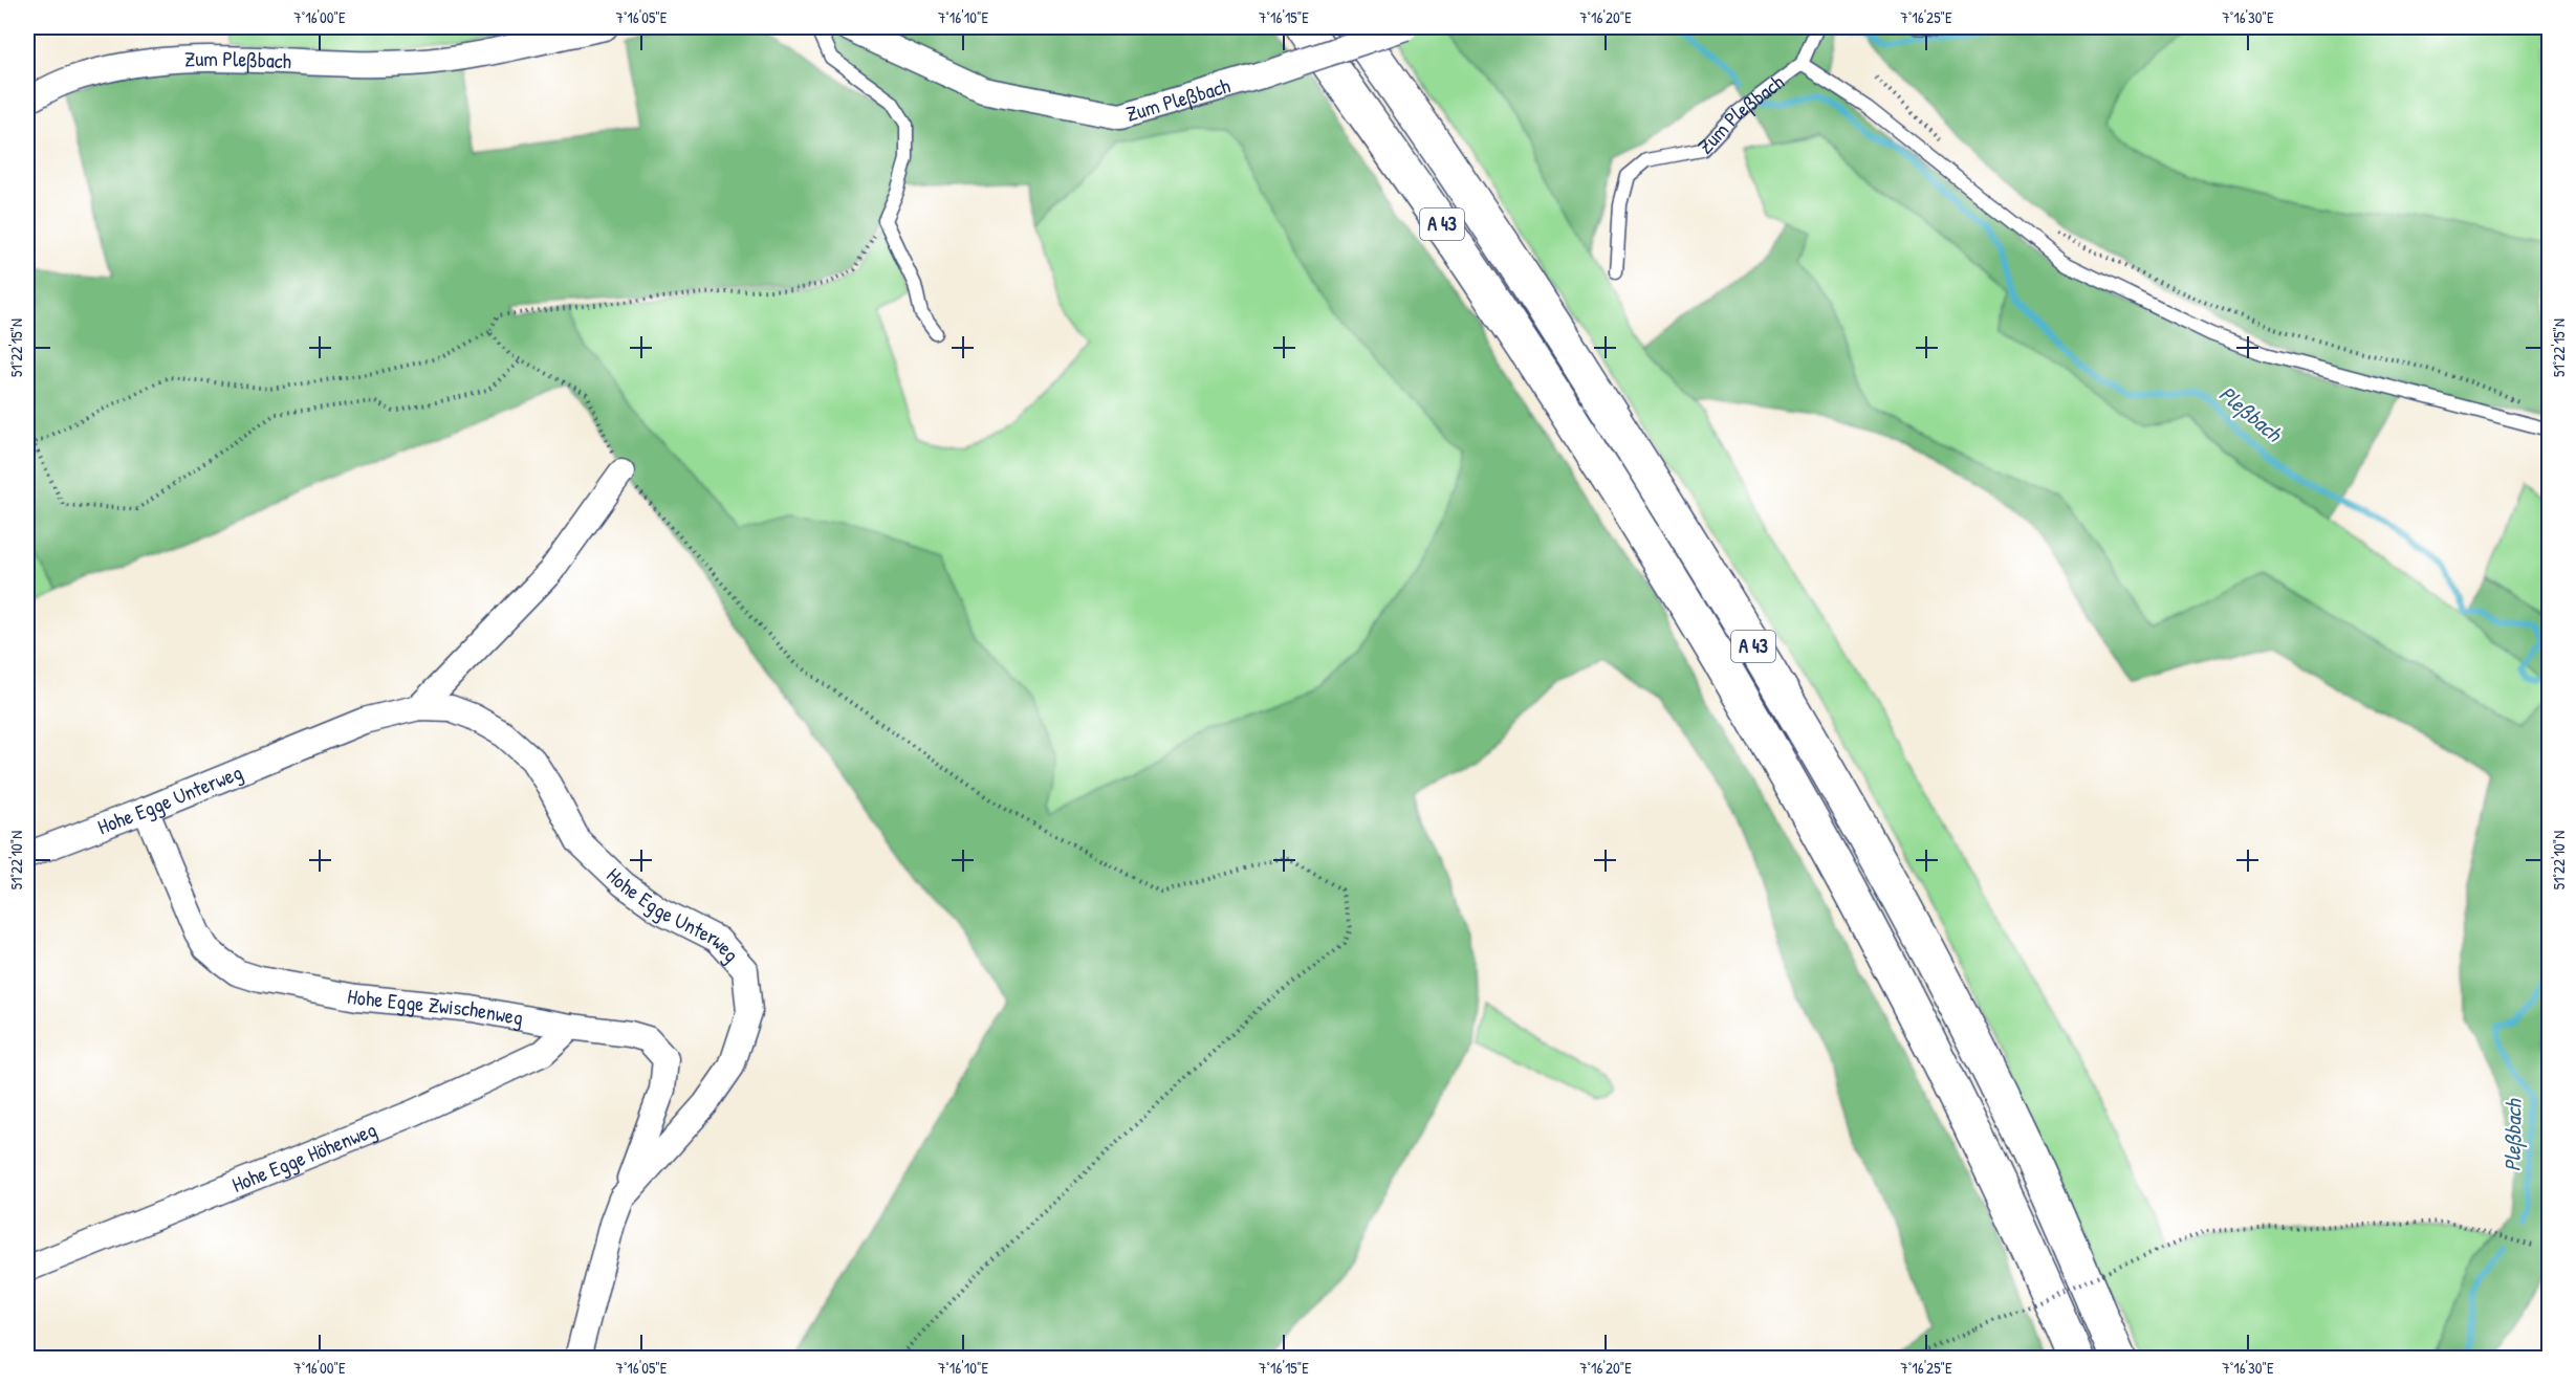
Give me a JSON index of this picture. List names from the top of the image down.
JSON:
{
  "streets": {
    "highway": ["A 43"],
    "street": [
      "Zum Pleßbach",
      "Hohe Egge Unterweg",
      "Hohe Egge Zwischenweg",
      "Hohe Egge Höhenweg"
    ]
  },
  "crossings": [
    ["Hohe Egge Unterweg", "Hohe Egge Zwischenweg"],
    ["Hohe Egge Zwischenweg", "Hohe Egge Höhenweg"]
  ],
  "water": ["Pleßbach"],
  "coordinates": [
    "7°16'00\"E",
    "7°16'05\"E",
    "7°16'10\"E",
    "7°16'15\"E",
    "7°16'20\"E",
    "7°16'25\"E",
    "7°16'30\"E",
    "51°22'15\"N",
    "51°22'10\"N"
  ]
}
